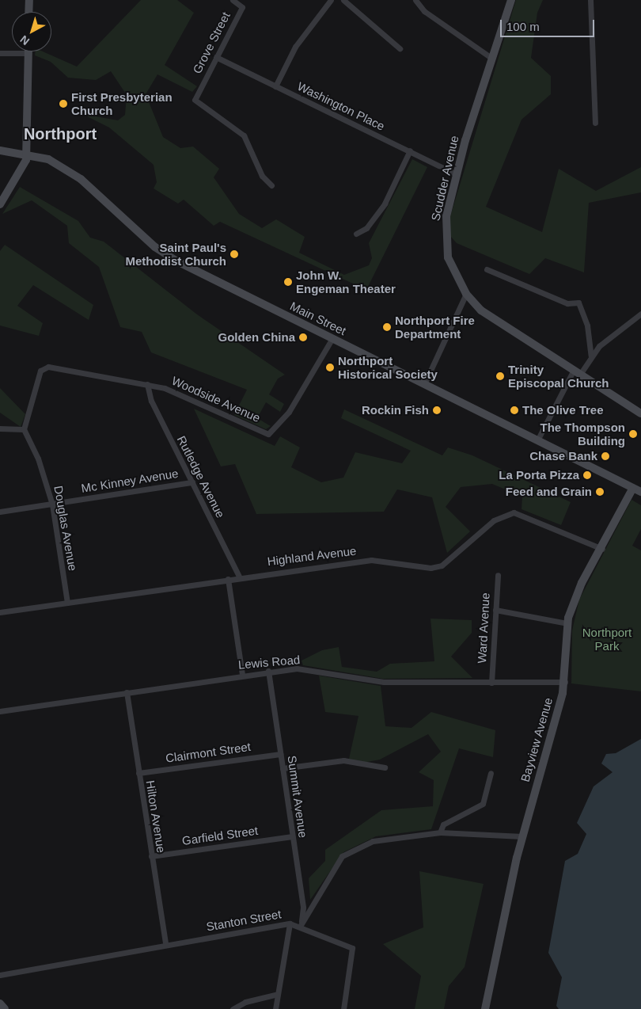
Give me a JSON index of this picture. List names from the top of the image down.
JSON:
{
  "streets": {
    "main road": ["Scudder Avenue", "Main Street", "Bayview Avenue"],
    "street": [
      "Grove Street",
      "Washington Place",
      "Woodside Avenue",
      "Rutledge Avenue",
      "Mc Kinney Avenue",
      "Douglas Avenue",
      "Highland Avenue",
      "Ward Avenue",
      "Lewis Road",
      "Clairmont Street",
      "Summit Avenue",
      "Hilton Avenue",
      "Garfield Street",
      "Stanton Street"
    ]
  },
  "crossings": [
    ["Grove Street", "Washington Place"],
    ["Washington Place", "Scudder Avenue"],
    ["Main Street", "Woodside Avenue"],
    ["Main Street", "Bayview Avenue"],
    ["Woodside Avenue", "Rutledge Avenue"],
    ["Woodside Avenue", "Douglas Avenue"],
    ["Rutledge Avenue", "Mc Kinney Avenue"],
    ["Rutledge Avenue", "Highland Avenue"],
    ["Mc Kinney Avenue", "Douglas Avenue"],
    ["Douglas Avenue", "Highland Avenue"],
    ["Highland Avenue", "Bayview Avenue"],
    ["Ward Avenue", "Lewis Road"],
    ["Lewis Road", "Bayview Avenue"],
    ["Lewis Road", "Summit Avenue"],
    ["Lewis Road", "Hilton Avenue"],
    ["Clairmont Street", "Summit Avenue"],
    ["Clairmont Street", "Hilton Avenue"],
    ["Summit Avenue", "Garfield Street"],
    ["Summit Avenue", "Stanton Street"],
    ["Hilton Avenue", "Garfield Street"],
    ["Hilton Avenue", "Stanton Street"]
  ],
  "districts": ["Northport"],
  "parks": ["Northport Park"],
  "places": [
    "First Presbyterian Church",
    "Saint Paul's Methodist Church",
    "John W. Engeman Theater",
    "Northport Fire Department",
    "Golden China",
    "Northport Historical Society",
    "Trinity Episcopal Church",
    "Rockin Fish",
    "The Olive Tree",
    "The Thompson Building",
    "Chase Bank",
    "La Porta Pizza",
    "Feed and Grain"
  ],
  "scale_bar": "100 m",
  "north": "bottom left"
}
